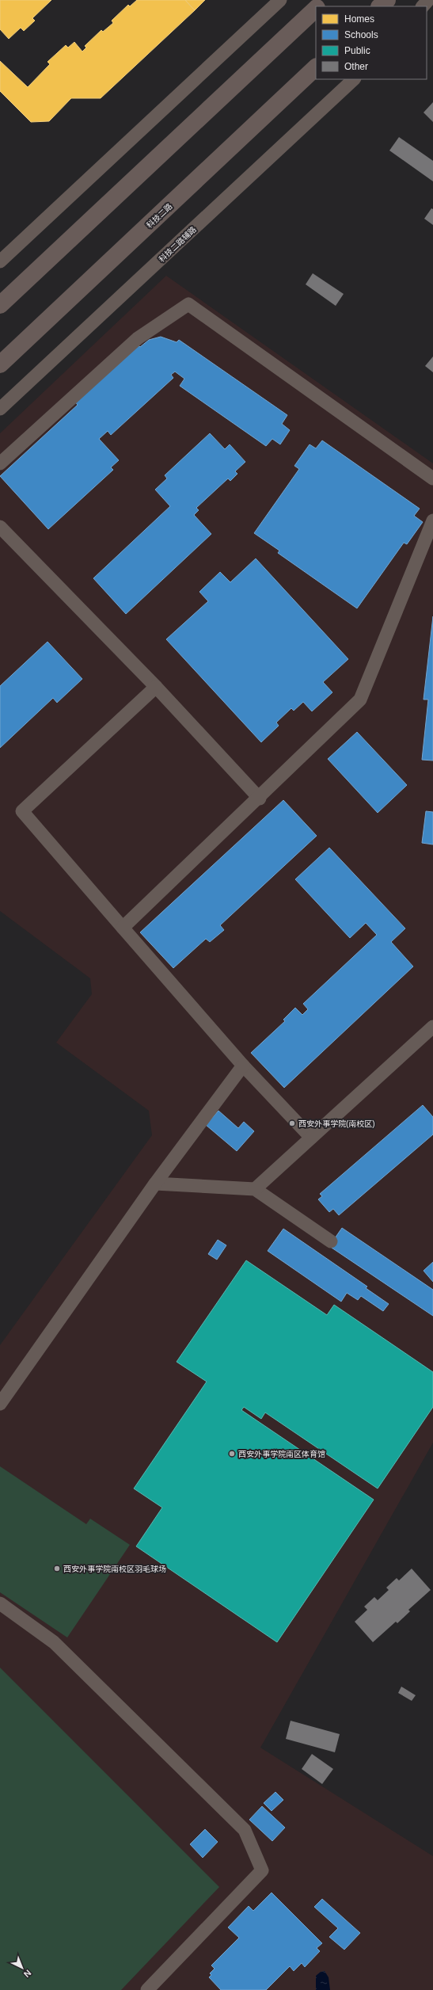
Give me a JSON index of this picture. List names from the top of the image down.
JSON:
{
  "streets": {
    "main road": ["科技二路"],
    "street": ["科技二路辅路"]
  },
  "places": ["西安外事学院(南校区)", "西安外事学院南区体育馆", "西安外事学院南校区羽毛球场"],
  "legend": [
    "Homes",
    "Schools",
    "Public",
    "Other"
  ],
  "north": "bottom right"
}
